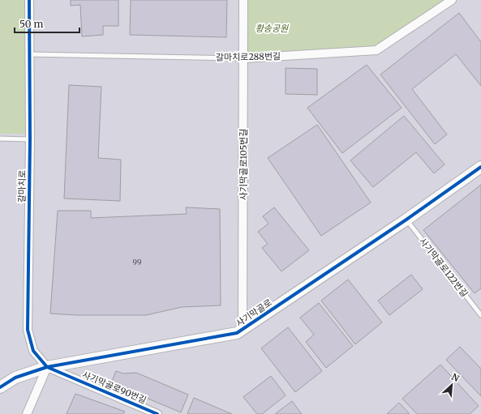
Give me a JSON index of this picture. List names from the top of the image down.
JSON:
{
  "streets": {
    "street": [
      "갈마치로288번길",
      "사기막골로105번길",
      "갈마치로",
      "사기막골로",
      "사기막골로90번길"
    ],
    "lane": ["사기막골로122번길"]
  },
  "crossings": [
    ["갈마치로288번길", "사기막골로105번길"],
    ["갈마치로288번길", "갈마치로"],
    ["사기막골로105번길", "사기막골로"],
    ["갈마치로", "사기막골로"],
    ["갈마치로", "사기막골로90번길"],
    ["사기막골로122번길", "사기막골로"],
    ["사기막골로", "사기막골로90번길"]
  ],
  "parks": ["황송공원"],
  "house_numbers": ["99"],
  "scale_bar": "50 m",
  "north": "top right"
}
